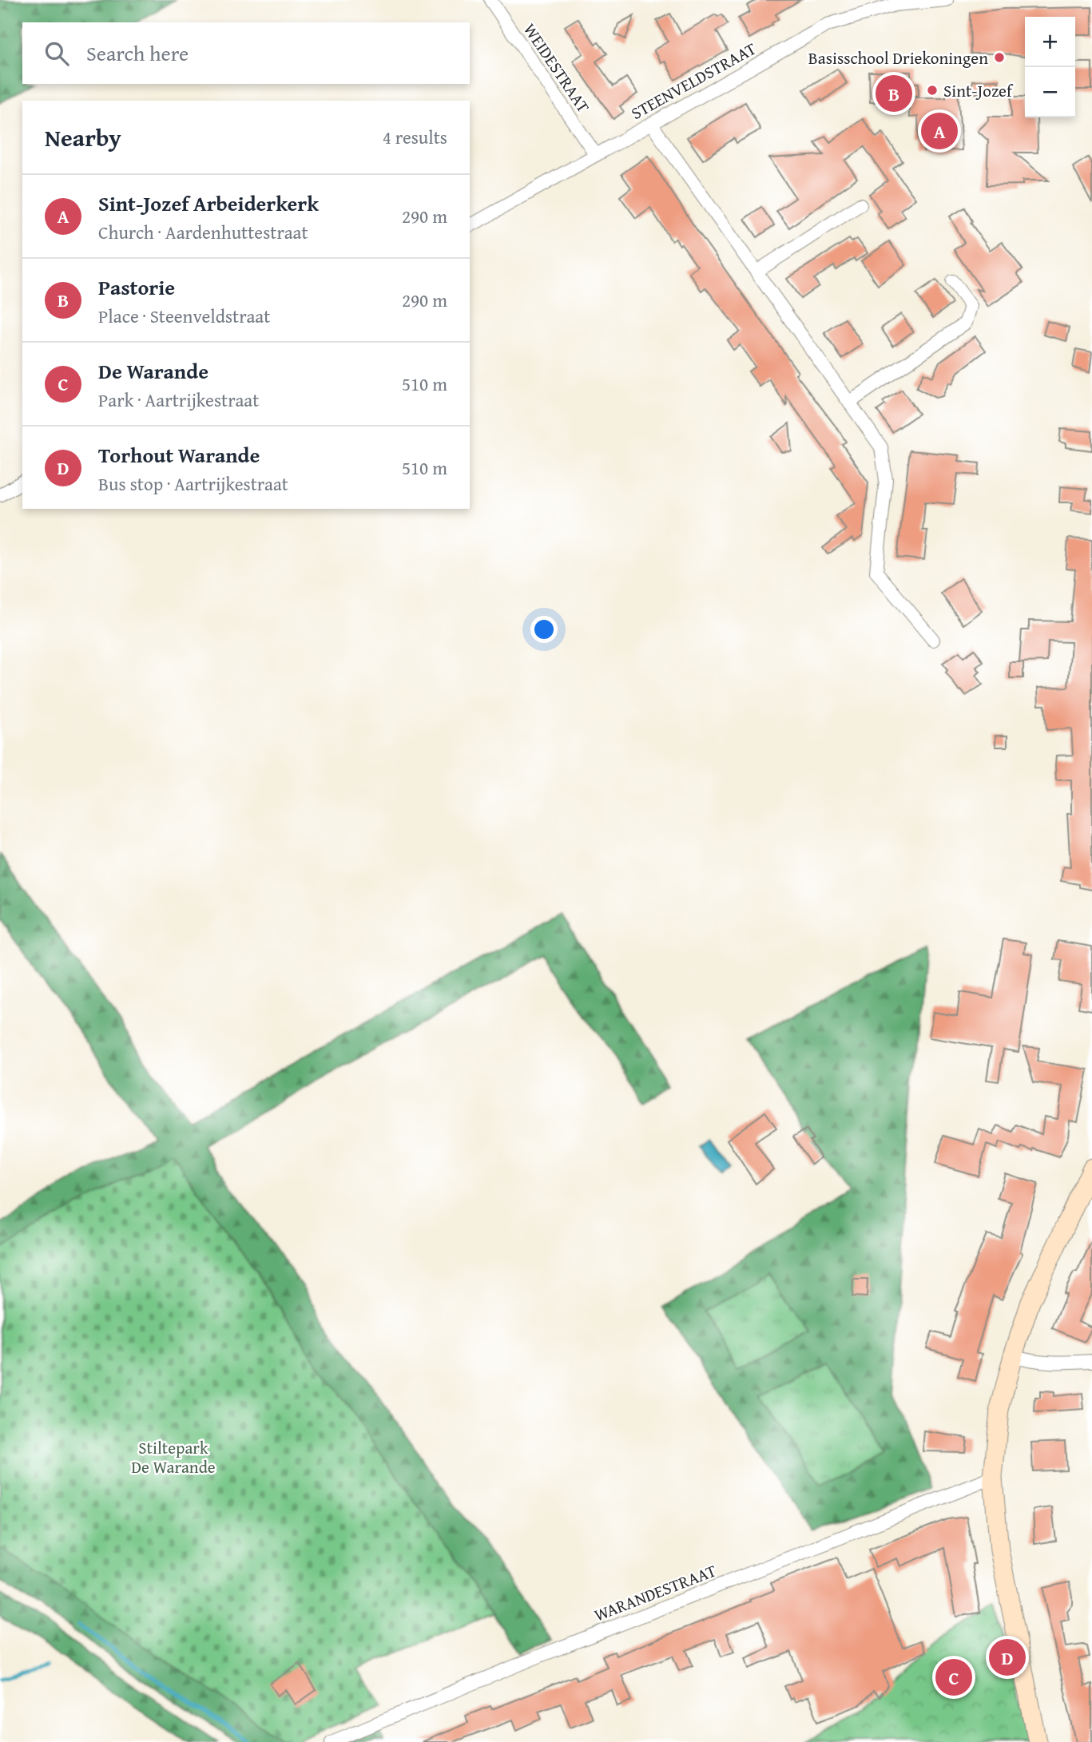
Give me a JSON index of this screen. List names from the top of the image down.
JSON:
{
  "streets": {
    "street": ["WEIDESTRAAT", "STEENVELDSTRAAT", "WARANDESTRAAT"]
  },
  "crossings": [
    ["WEIDESTRAAT", "STEENVELDSTRAAT"]
  ],
  "parks": ["Stiltepark De Warande"],
  "places": ["Basisschool Driekoningen", "Sint-Jozef"],
  "page": {
    "map_buttons": ["+", "−"],
    "search": "Search here",
    "pins": [
      "B",
      "A",
      "D",
      "C"
    ],
    "heading": ["Nearby", "4 results"],
    "list": [
      {
        "mark": "A",
        "name": "Sint-Jozef Arbeiderkerk",
        "note": "Church · Aardenhuttestraat",
        "value": "290 m"
      },
      {
        "mark": "B",
        "name": "Pastorie",
        "note": "Place · Steenveldstraat",
        "value": "290 m"
      },
      {
        "mark": "C",
        "name": "De Warande",
        "note": "Park · Aartrijkestraat",
        "value": "510 m"
      },
      {
        "mark": "D",
        "name": "Torhout Warande",
        "note": "Bus stop · Aartrijkestraat",
        "value": "510 m"
      }
    ]
  }
}
